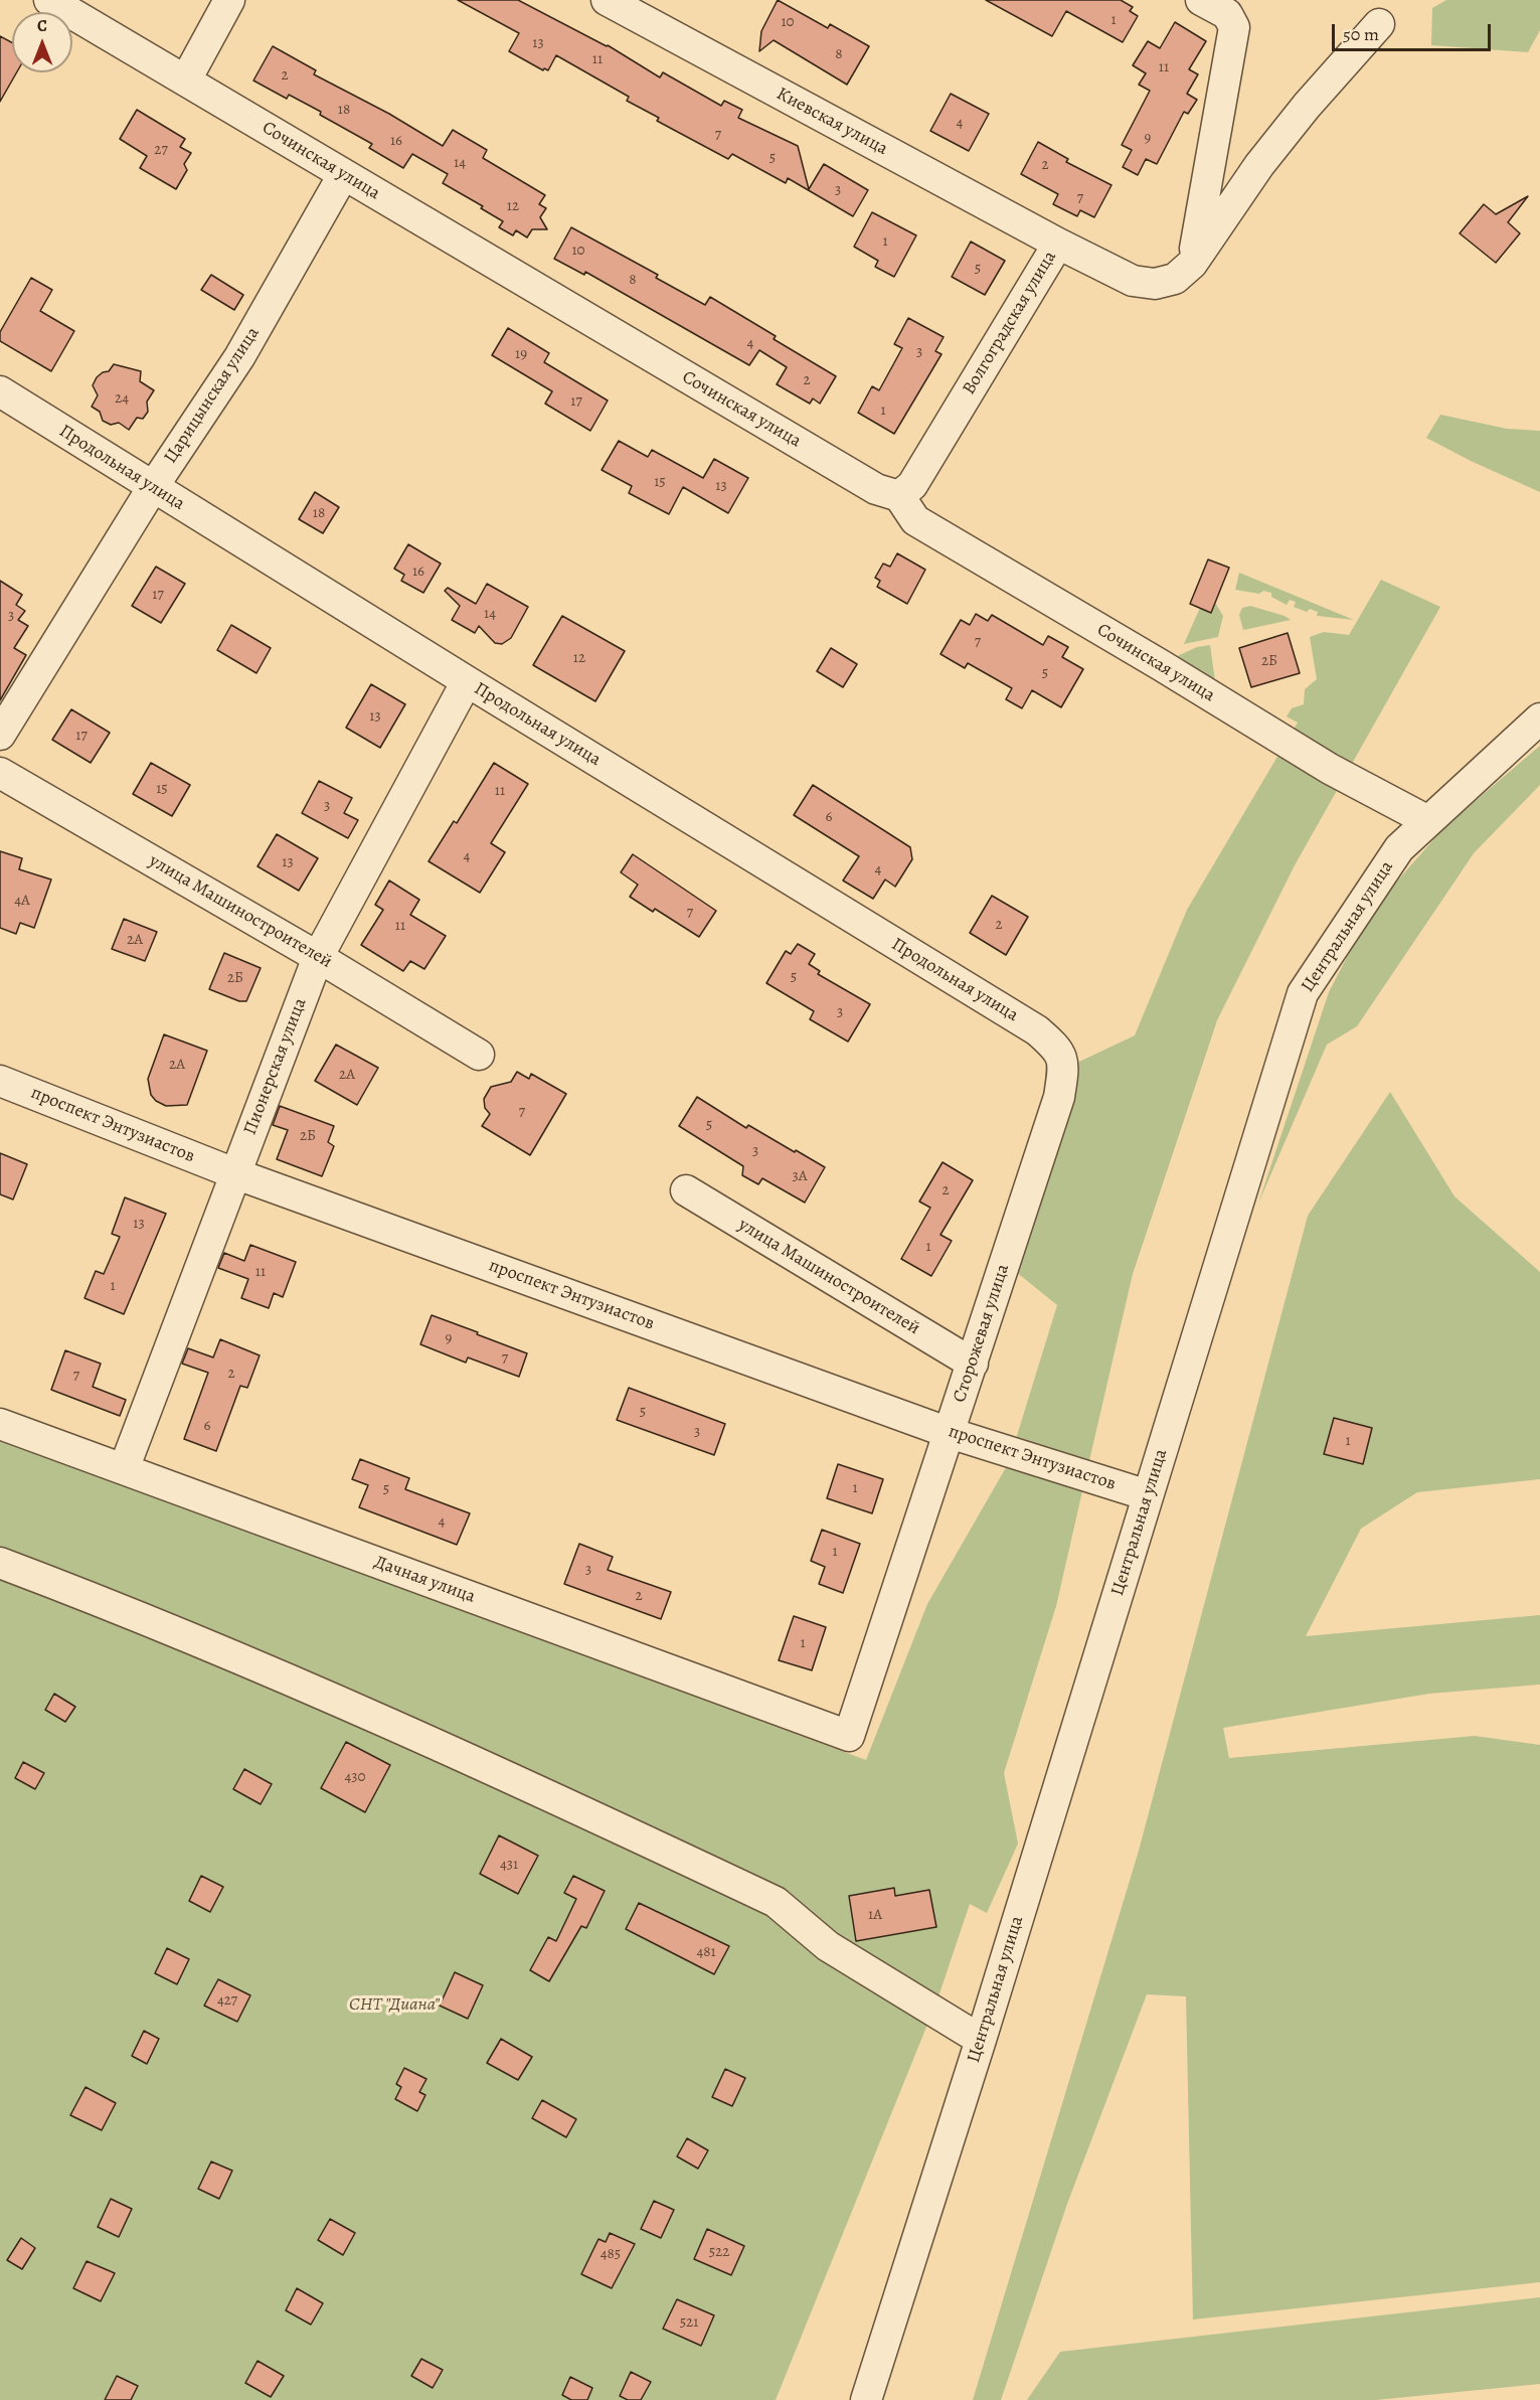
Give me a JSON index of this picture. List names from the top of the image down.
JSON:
{
  "streets": {
    "street": [
      "Киевская улица",
      "Сочинская улица",
      "Волгоградская улица",
      "Царицынская улица",
      "Продольная улица",
      "улица Машиностроителей",
      "Центральная улица",
      "Пионерская улица",
      "проспект Энтузиастов",
      "Сторожевая улица",
      "Дачная улица"
    ]
  },
  "crossings": [
    ["Киевская улица", "Волгоградская улица"],
    ["Сочинская улица", "Волгоградская улица"],
    ["Сочинская улица", "Царицынская улица"],
    ["Сочинская улица", "Центральная улица"],
    ["Царицынская улица", "Продольная улица"],
    ["Продольная улица", "Пионерская улица"],
    ["Продольная улица", "Сторожевая улица"],
    ["улица Машиностроителей", "Пионерская улица"],
    ["улица Машиностроителей", "Сторожевая улица"],
    ["Центральная улица", "проспект Энтузиастов"],
    ["Пионерская улица", "проспект Энтузиастов"],
    ["Пионерская улица", "Дачная улица"],
    ["проспект Энтузиастов", "Сторожевая улица"],
    ["Сторожевая улица", "Дачная улица"]
  ],
  "parks": ["СНТ \"Диана\""],
  "house_numbers": [
    "1",
    "10",
    "13",
    "8",
    "11",
    "11",
    "2",
    "18",
    "4",
    "7",
    "9",
    "16",
    "27",
    "5",
    "14",
    "2",
    "3",
    "7",
    "12",
    "1",
    "10",
    "5",
    "8",
    "4",
    "3",
    "19",
    "2",
    "24",
    "17",
    "1",
    "15",
    "13",
    "18",
    "16",
    "17",
    "14",
    "3",
    "7",
    "12",
    "2Б",
    "5",
    "13",
    "17",
    "15",
    "11",
    "3",
    "6",
    "4",
    "13",
    "4",
    "4А",
    "7",
    "2",
    "11",
    "2А",
    "5",
    "2Б",
    "3",
    "2А",
    "2А",
    "7",
    "5",
    "2Б",
    "3",
    "3А",
    "2",
    "13",
    "1",
    "11",
    "1",
    "9",
    "7",
    "2",
    "7",
    "5",
    "6",
    "3",
    "1",
    "1",
    "5",
    "4",
    "1",
    "3",
    "2",
    "1",
    "430",
    "431",
    "1А",
    "481",
    "427",
    "522",
    "485",
    "521"
  ],
  "scale_bar": "50 m",
  "north": "top"
}
